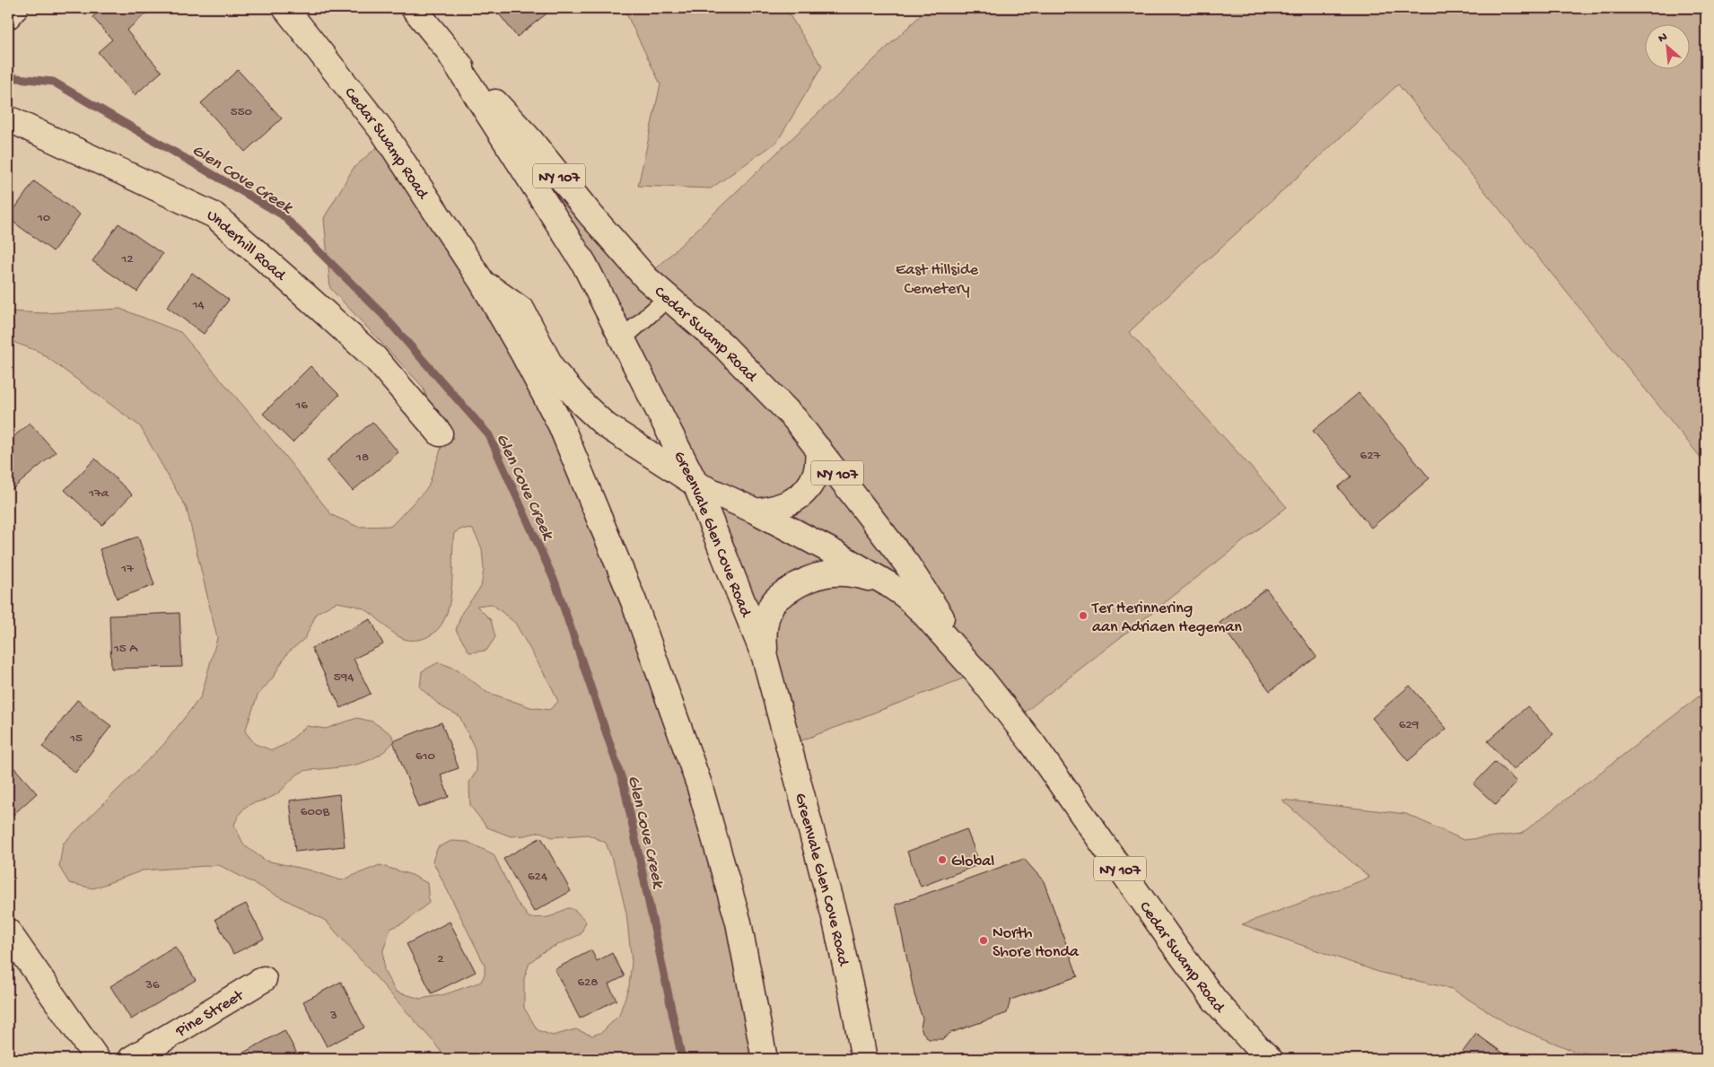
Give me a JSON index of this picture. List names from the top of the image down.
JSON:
{
  "streets": {
    "main road": [
      "Cedar Swamp Road",
      "NY 107",
      "Underhill Road",
      "Greenvale Glen Cove Road",
      "Pine Street"
    ]
  },
  "crossings": [
    ["Cedar Swamp Road", "NY 107"],
    ["Cedar Swamp Road", "Greenvale Glen Cove Road"],
    ["NY 107", "Greenvale Glen Cove Road"]
  ],
  "water": ["Glen Cove Creek"],
  "parks": ["East Hillside Cemetery"],
  "places": ["Ter Herinnering aan Adriaen Hegeman", "Global", "North Shore Honda"],
  "house_numbers": [
    "550",
    "10",
    "12",
    "14",
    "16",
    "627",
    "18",
    "17a",
    "17",
    "15 A",
    "594",
    "629",
    "15",
    "610",
    "600B",
    "624",
    "2",
    "628",
    "36",
    "3"
  ],
  "north": "top left"
}
